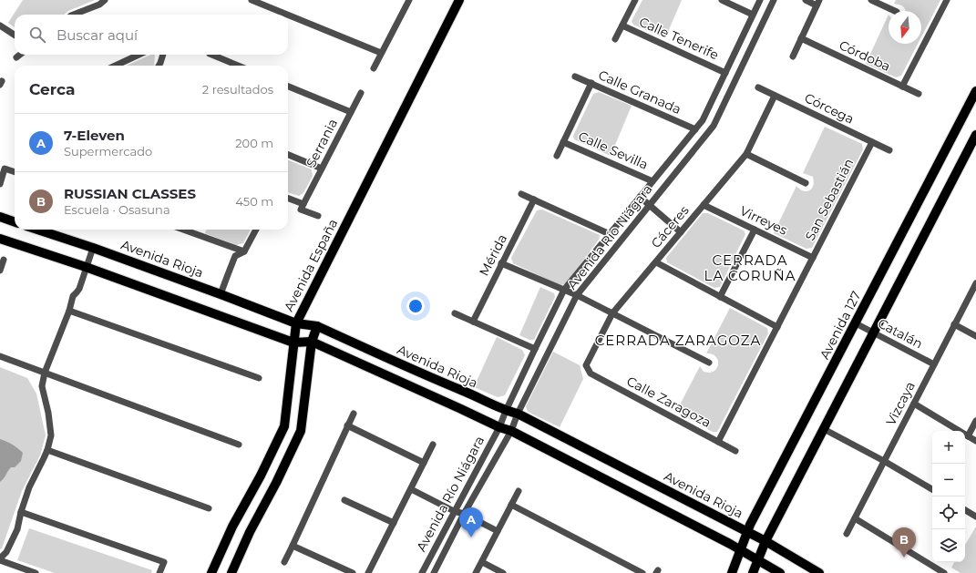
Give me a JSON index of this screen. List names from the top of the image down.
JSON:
{
  "streets": {
    "main road": ["Avenida Rioja", "Avenida España", "Avenida 127"],
    "street": [
      "Calle Tenerife",
      "Córdoba",
      "Calle Granada",
      "Córcega",
      "Serrania",
      "Calle Sevilla",
      "San Sebastián",
      "Virreyes",
      "Cáceres",
      "Avenida Río Niágara",
      "Mérida",
      "Catalán",
      "Calle Zaragoza",
      "Vizcaya"
    ]
  },
  "crossings": [
    ["Calle Tenerife", "Avenida Río Niágara"],
    ["Calle Granada", "Avenida Río Niágara"],
    ["Córcega", "San Sebastián"],
    ["Córcega", "Cáceres"],
    ["Calle Sevilla", "Avenida Río Niágara"],
    ["San Sebastián", "Virreyes"],
    ["San Sebastián", "Calle Zaragoza"],
    ["Virreyes", "Cáceres"],
    ["Cáceres", "Calle Zaragoza"],
    ["Avenida Río Niágara", "Avenida Rioja"],
    ["Avenida Rioja", "Avenida España"],
    ["Avenida Rioja", "Avenida 127"],
    ["Avenida 127", "Catalán"],
    ["Catalán", "Vizcaya"]
  ],
  "districts": ["CERRADA LA CORUÑA", "CERRADA ZARAGOZA"],
  "north": "bottom",
  "page": {
    "search": "Buscar aquí",
    "heading": ["Cerca", "2 resultados"],
    "list": [
      {
        "mark": "A",
        "name": "7-Eleven",
        "note": "Supermercado",
        "value": "200 m"
      },
      {
        "mark": "B",
        "name": "RUSSIAN CLASSES",
        "note": "Escuela · Osasuna",
        "value": "450 m"
      }
    ],
    "map_buttons": ["+", "−"],
    "pins": ["A", "B"]
  }
}
